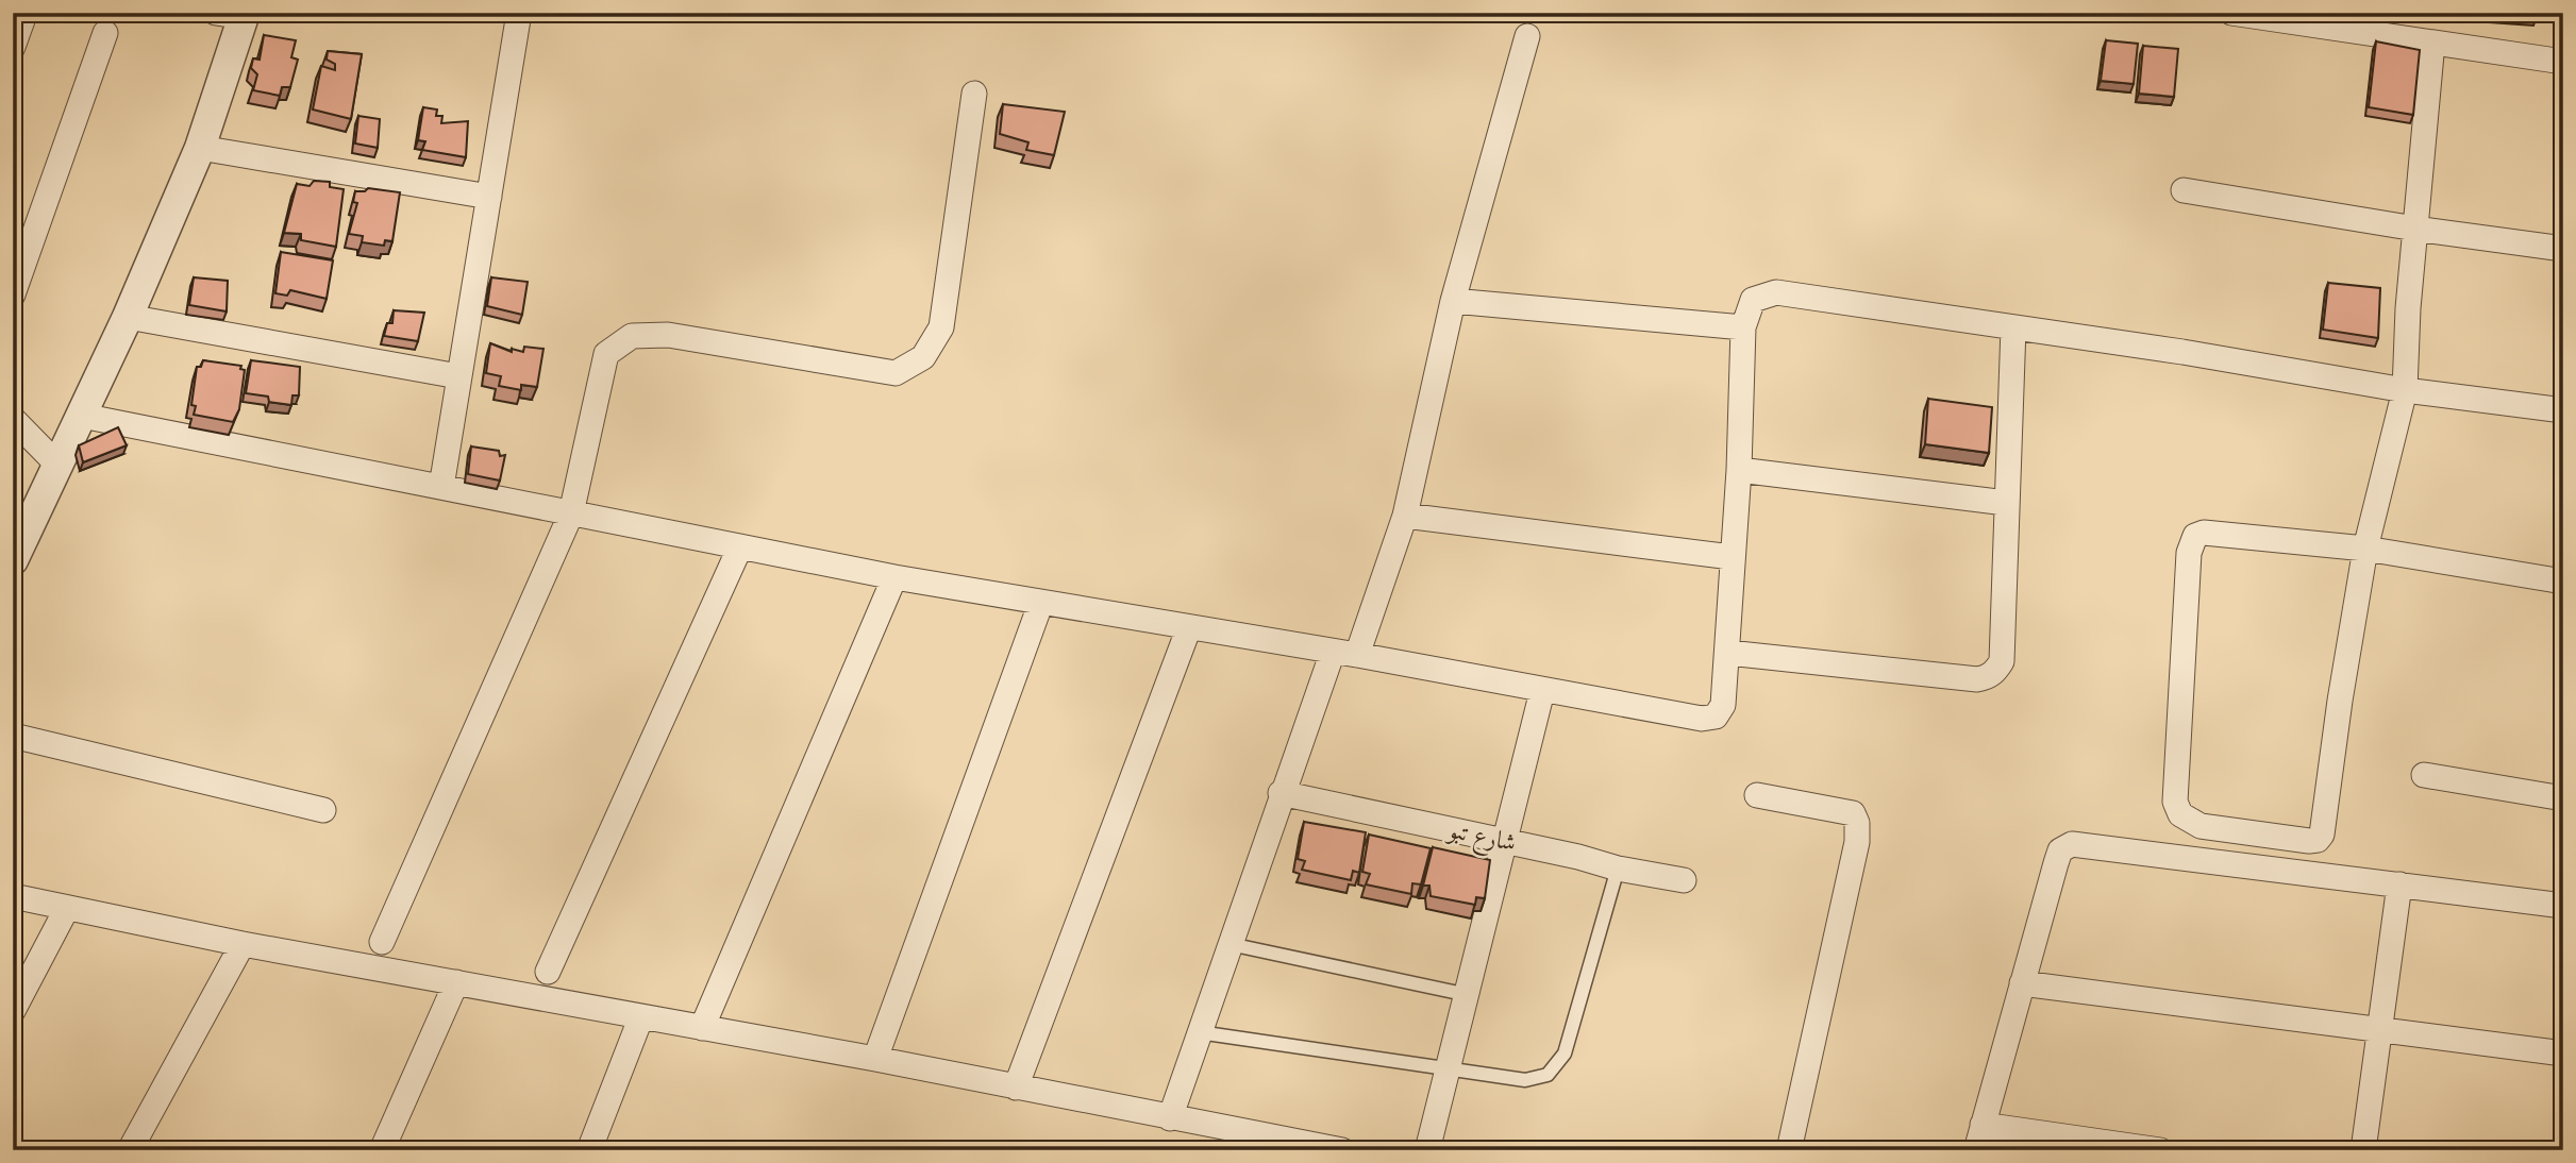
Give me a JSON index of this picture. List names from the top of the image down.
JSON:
{
  "streets": {
    "street": ["شارع تبو"]
  }
}
